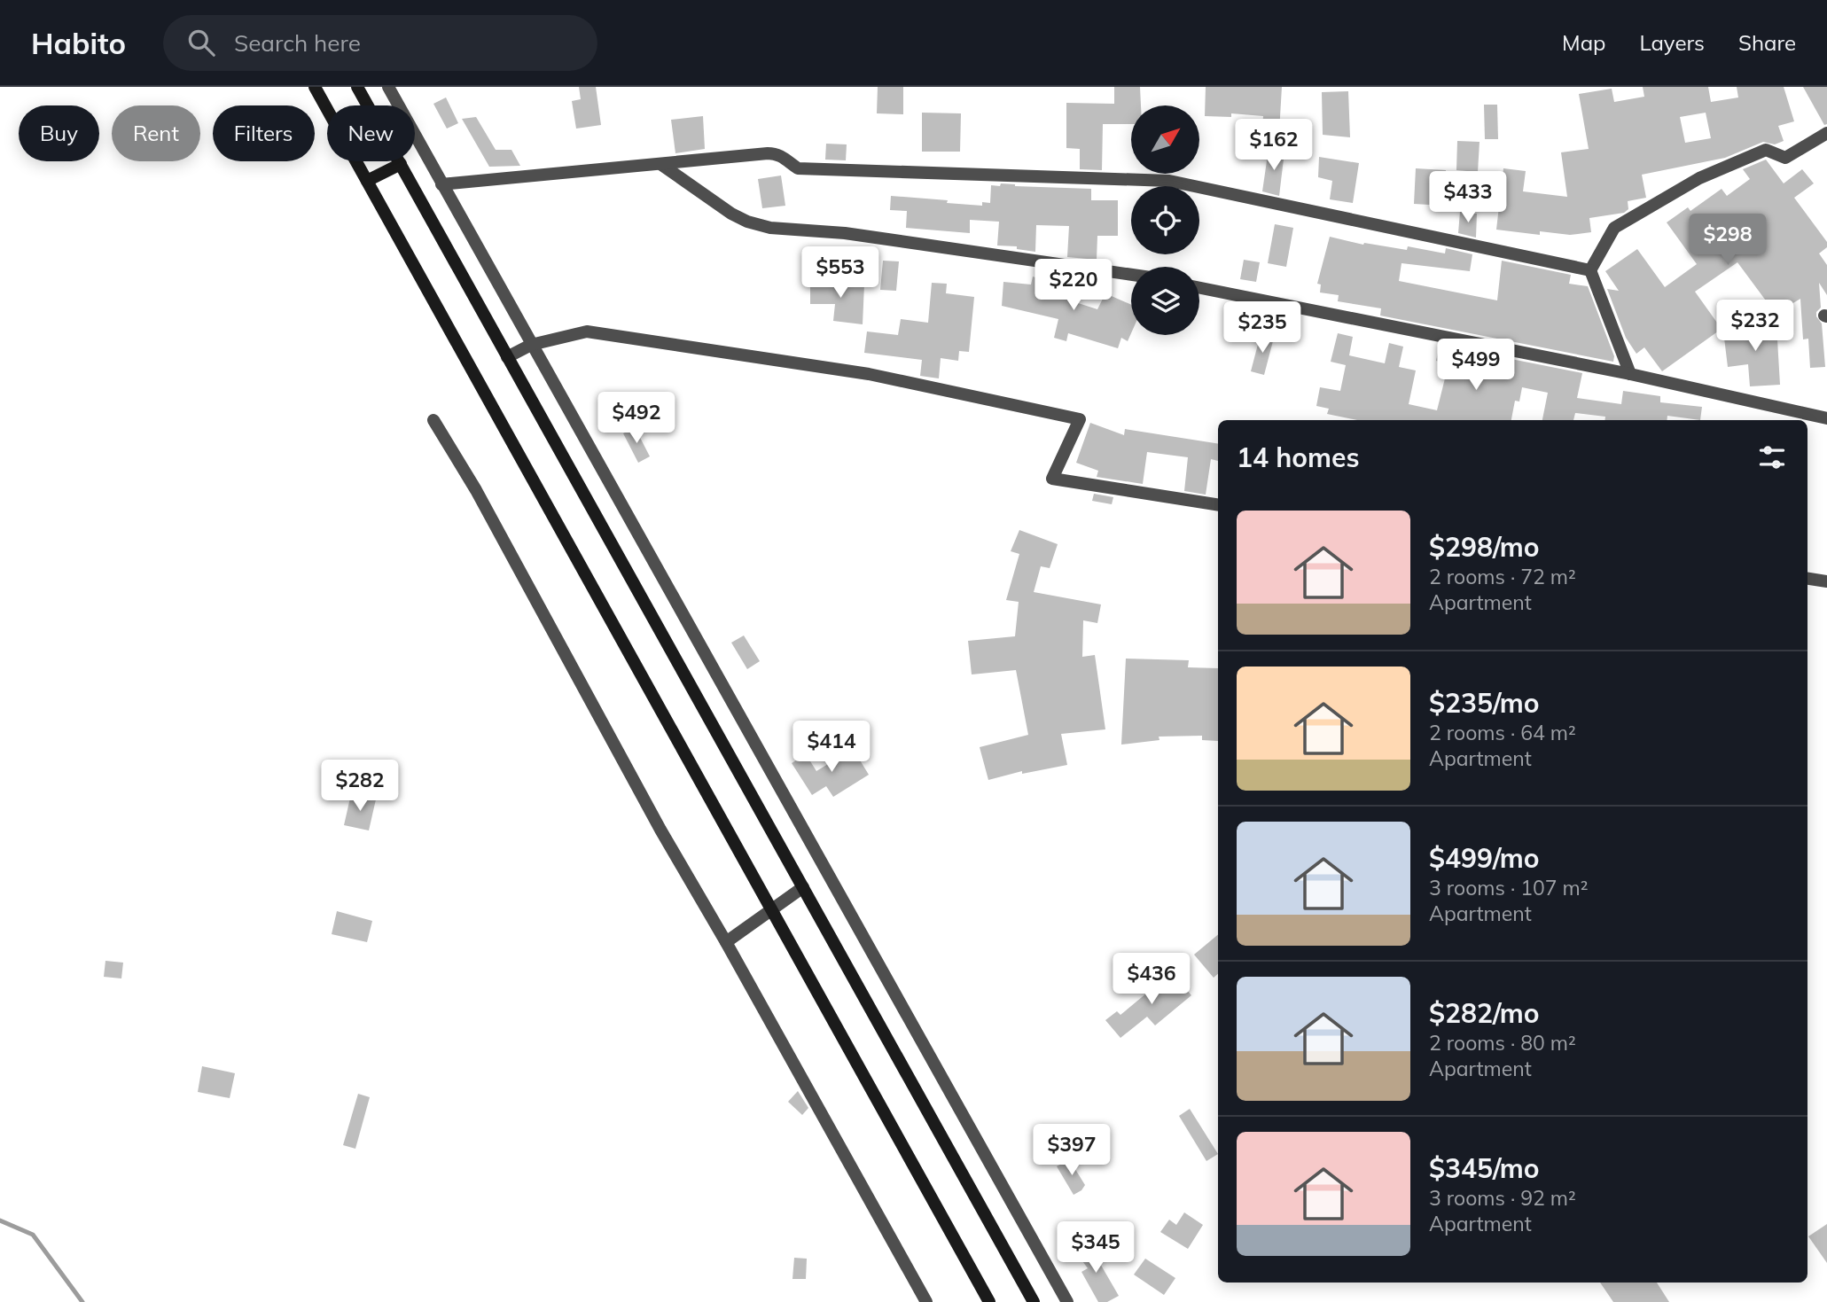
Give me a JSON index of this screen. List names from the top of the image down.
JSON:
{
  "north": "top right",
  "page": {
    "header": "Habito",
    "search": "Search here",
    "nav": ["Map", "Layers", "Share"],
    "chip": [
      "Buy",
      "Rent",
      "Filters",
      "New"
    ],
    "price": [
      "$162",
      "$433",
      "$298",
      "$553",
      "$220",
      "$232",
      "$235",
      "$499",
      "$492",
      "$414",
      "$282",
      "$436",
      "$397",
      "$345"
    ],
    "heading": "14 homes",
    "list": [
      {
        "name": "$298/mo",
        "note": "2 rooms · 72 m² · Apartment"
      },
      {
        "name": "$235/mo",
        "note": "2 rooms · 64 m² · Apartment"
      },
      {
        "name": "$499/mo",
        "note": "3 rooms · 107 m² · Apartment"
      },
      {
        "name": "$282/mo",
        "note": "2 rooms · 80 m² · Apartment"
      },
      {
        "name": "$345/mo",
        "note": "3 rooms · 92 m² · Apartment"
      }
    ]
  }
}
